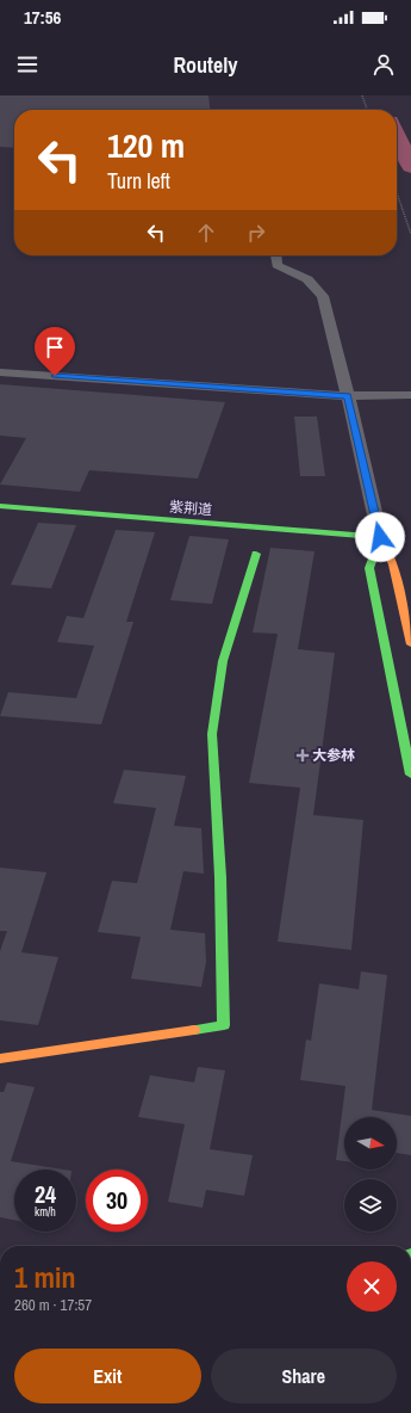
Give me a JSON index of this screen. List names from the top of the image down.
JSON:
{
  "streets": {
    "main road": ["紫荆道"]
  },
  "places": {
    "health": ["大参林"]
  },
  "north": "right",
  "page": {
    "status": "17:56",
    "header": "Routely",
    "turn": ["120 m", "Turn left"],
    "speed": "24 km/h",
    "limit": "30",
    "heading": ["1 min", "260 m · 17:57"],
    "buttons": ["Exit", "Share"]
  }
}
